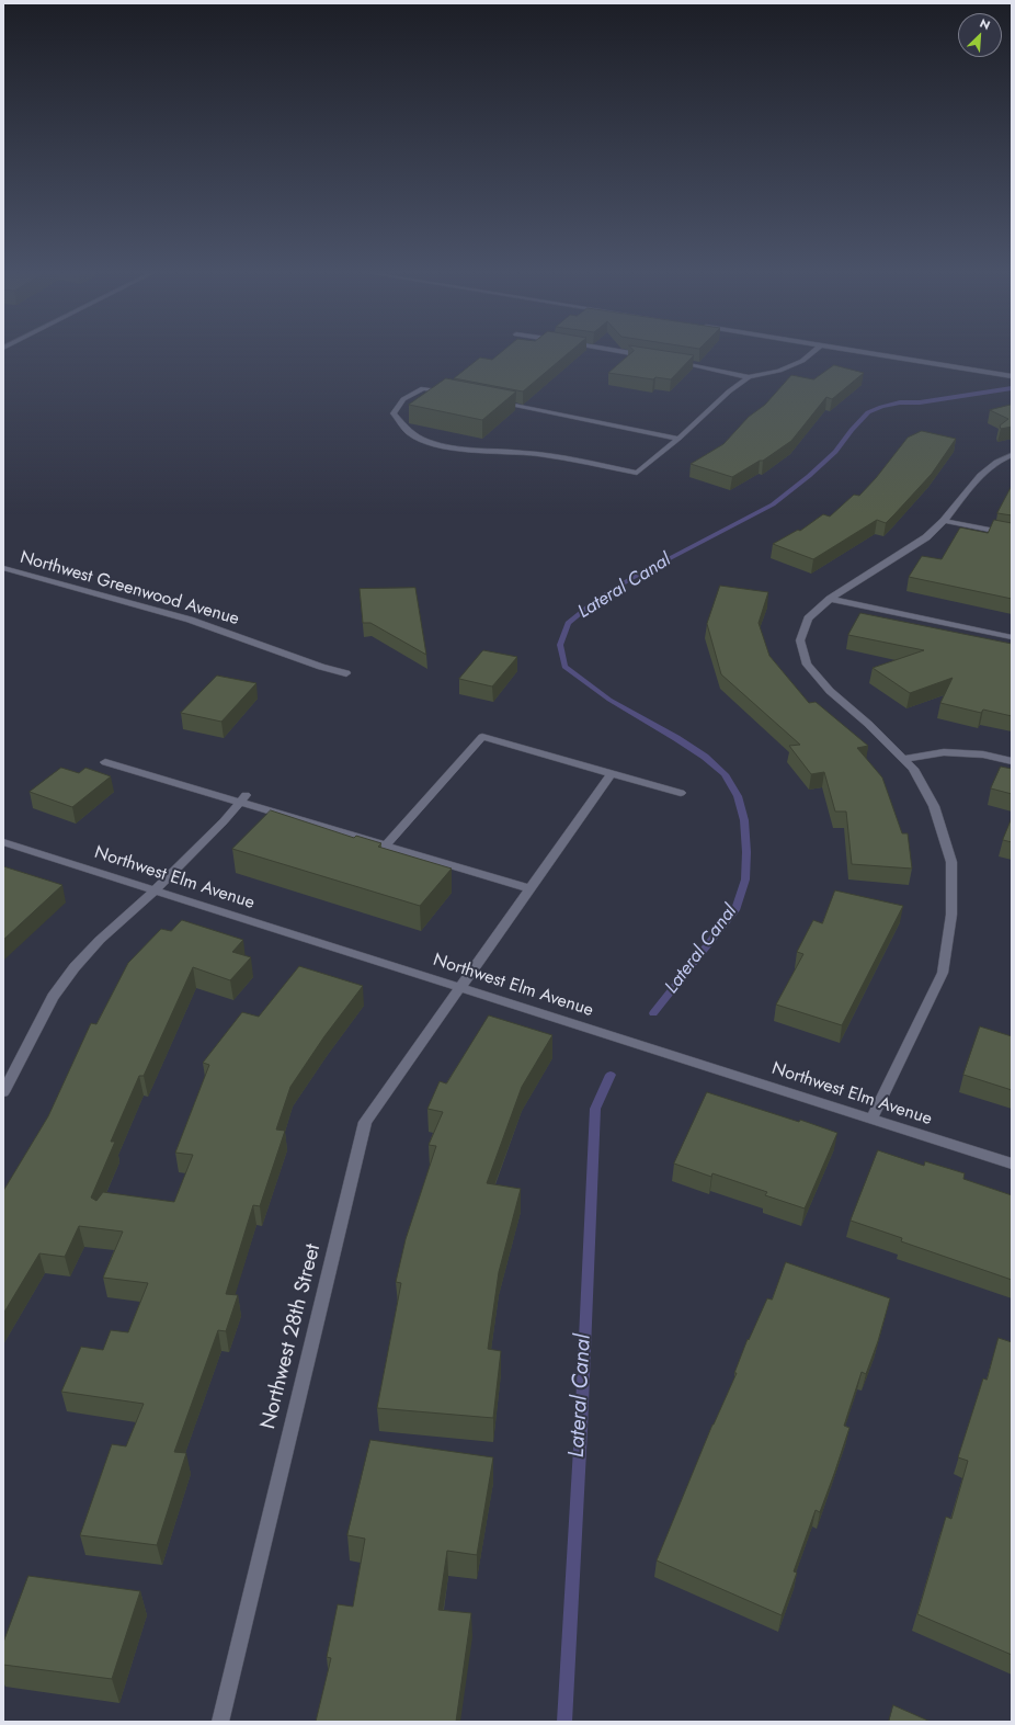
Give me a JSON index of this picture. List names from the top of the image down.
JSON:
{
  "streets": {
    "street": ["Northwest Greenwood Avenue", "Northwest Elm Avenue", "Northwest 28th Street"]
  },
  "crossings": [
    ["Northwest Elm Avenue", "Northwest 28th Street"]
  ],
  "water": ["Lateral Canal"],
  "north": "top right"
}
